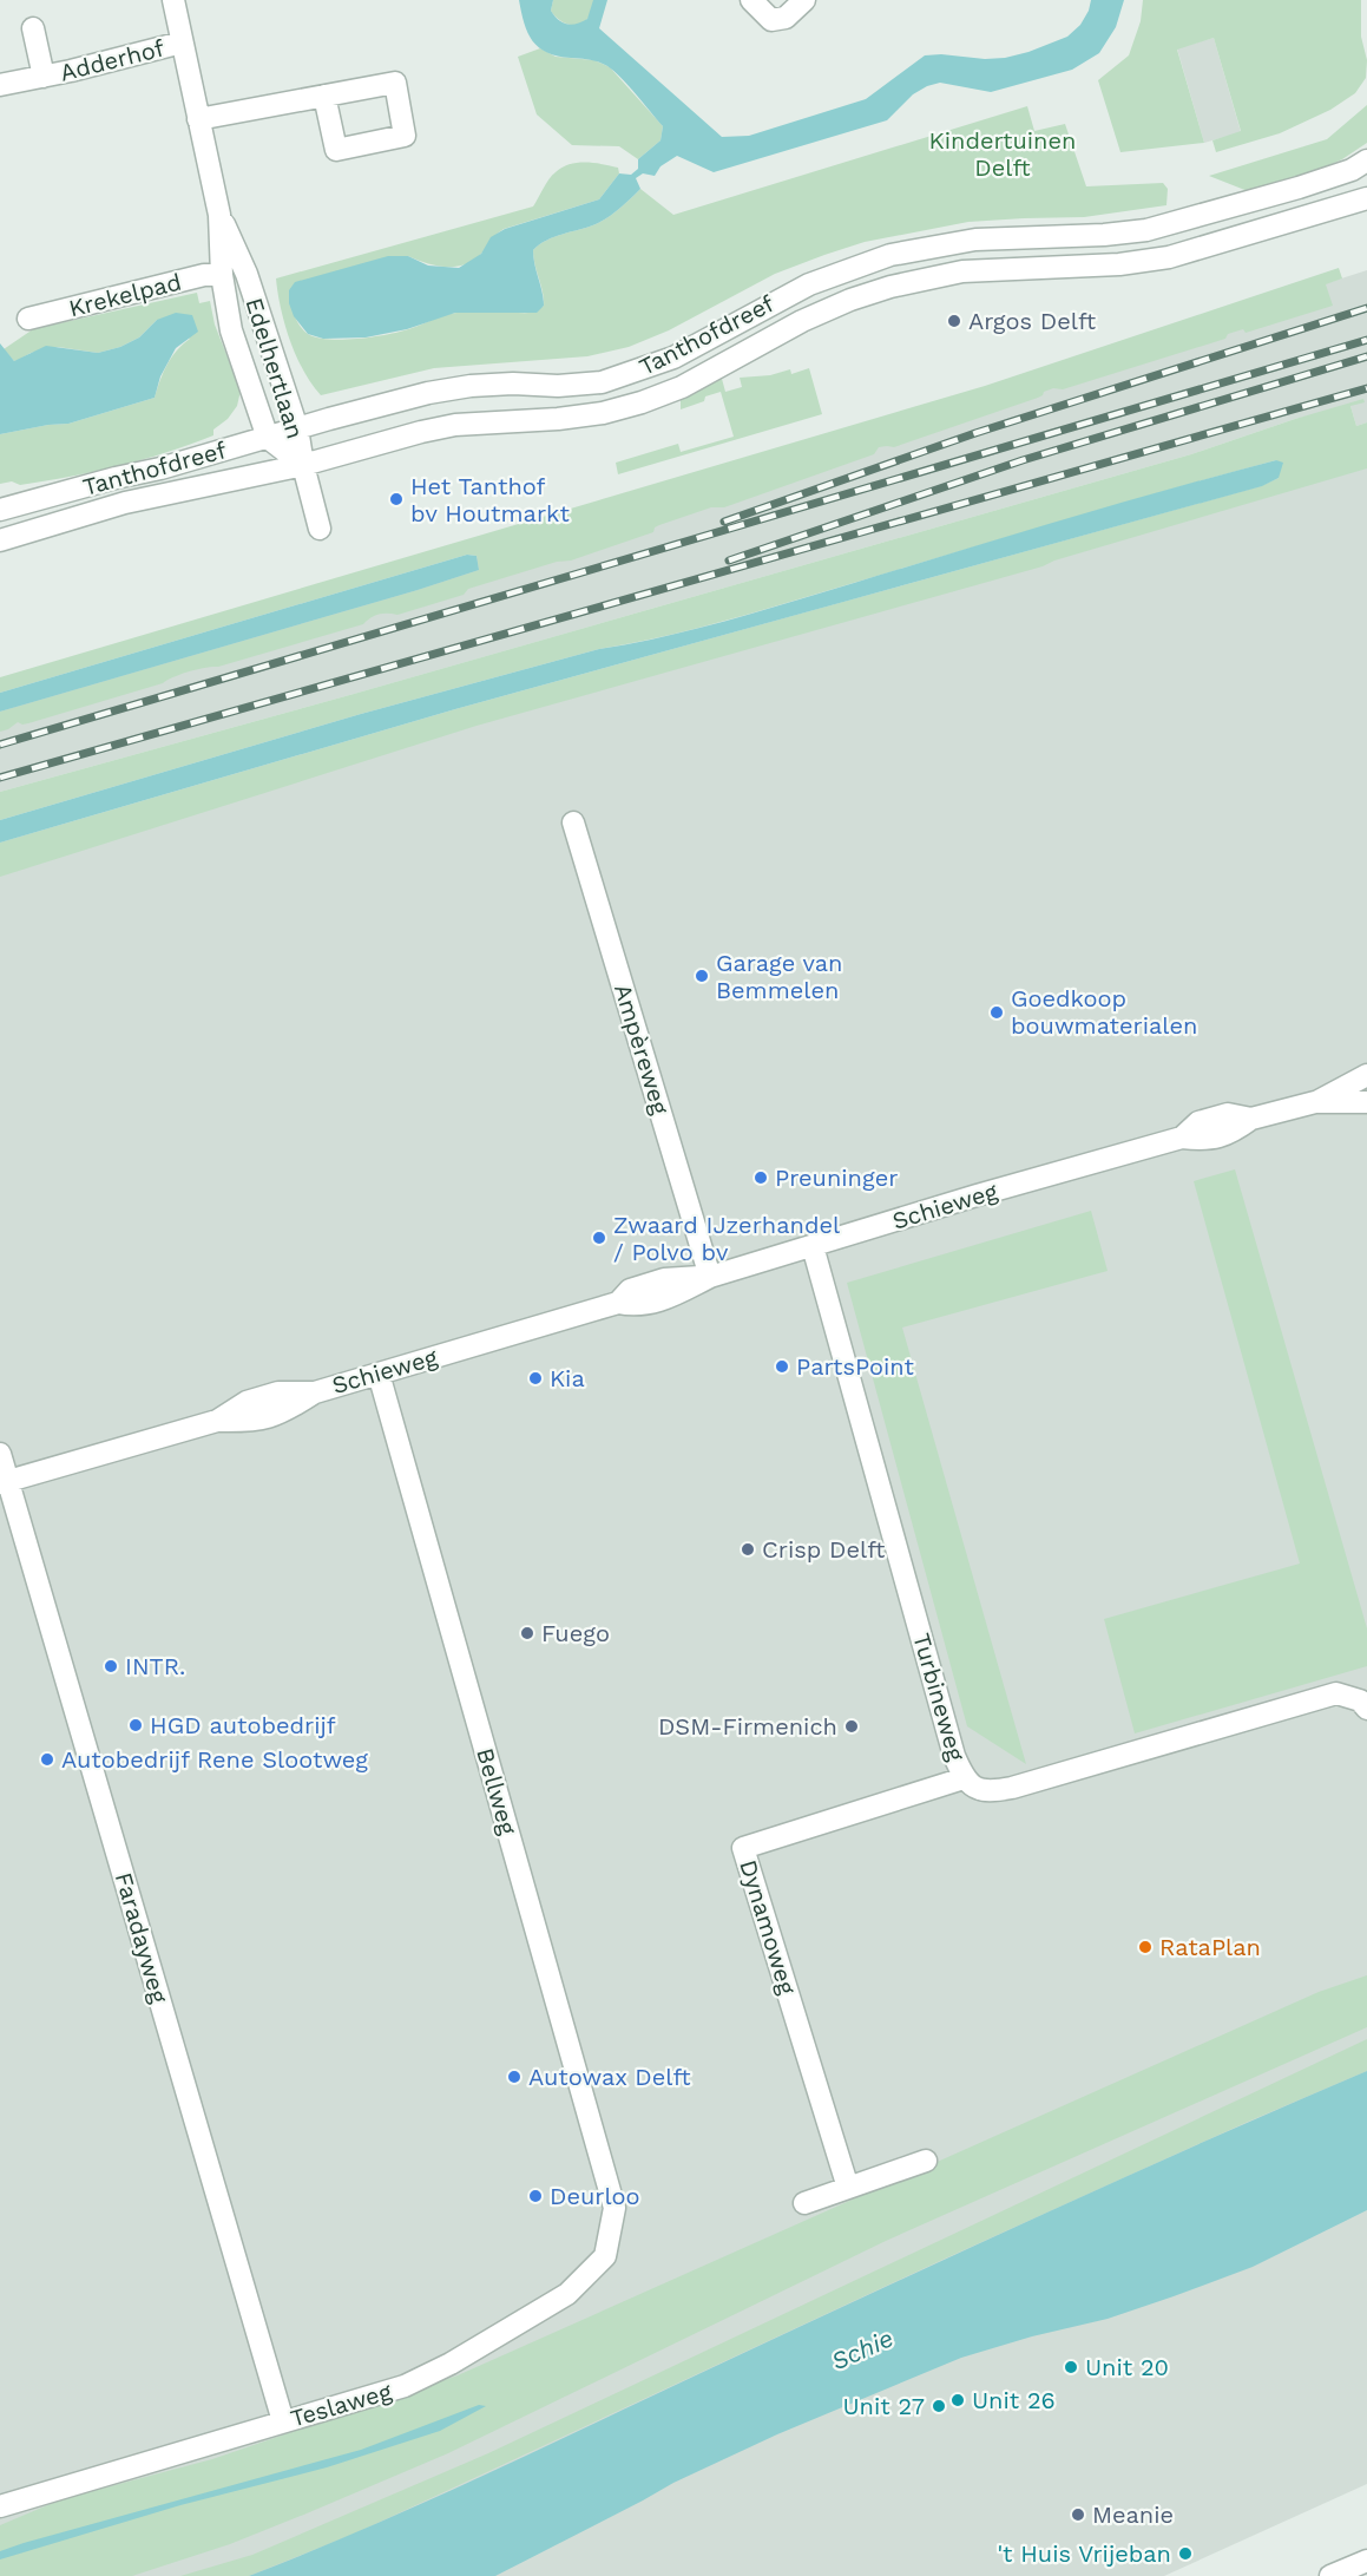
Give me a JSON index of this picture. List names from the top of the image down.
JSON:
{
  "streets": {
    "street": [
      "Adderhof",
      "Krekelpad",
      "Tanthofdreef",
      "Edelhertlaan",
      "Ampèreweg",
      "Schieweg",
      "Turbineweg",
      "Bellweg",
      "Dynamoweg",
      "Faradayweg",
      "Teslaweg"
    ]
  },
  "crossings": [
    ["Adderhof", "Edelhertlaan"],
    ["Krekelpad", "Edelhertlaan"],
    ["Tanthofdreef", "Edelhertlaan"],
    ["Ampèreweg", "Schieweg"],
    ["Schieweg", "Turbineweg"],
    ["Schieweg", "Bellweg"],
    ["Schieweg", "Faradayweg"],
    ["Turbineweg", "Dynamoweg"],
    ["Bellweg", "Teslaweg"],
    ["Faradayweg", "Teslaweg"]
  ],
  "water": ["Schie"],
  "parks": ["Kindertuinen Delft"],
  "places": [
    "Argos Delft",
    "Het Tanthof bv Houtmarkt",
    "Garage van Bemmelen",
    "Goedkoop bouwmaterialen",
    "Preuninger",
    "Zwaard IJzerhandel / Polvo bv",
    "PartsPoint",
    "Kia",
    "Crisp Delft",
    "Fuego",
    "INTR.",
    "HGD autobedrijf",
    "DSM-Firmenich",
    "Autobedrijf Rene Slootweg",
    "RataPlan",
    "Autowax Delft",
    "Deurloo",
    "Unit 20",
    "Unit 26",
    "Unit 27",
    "Meanie",
    "'t Huis Vrijeban"
  ]
}
